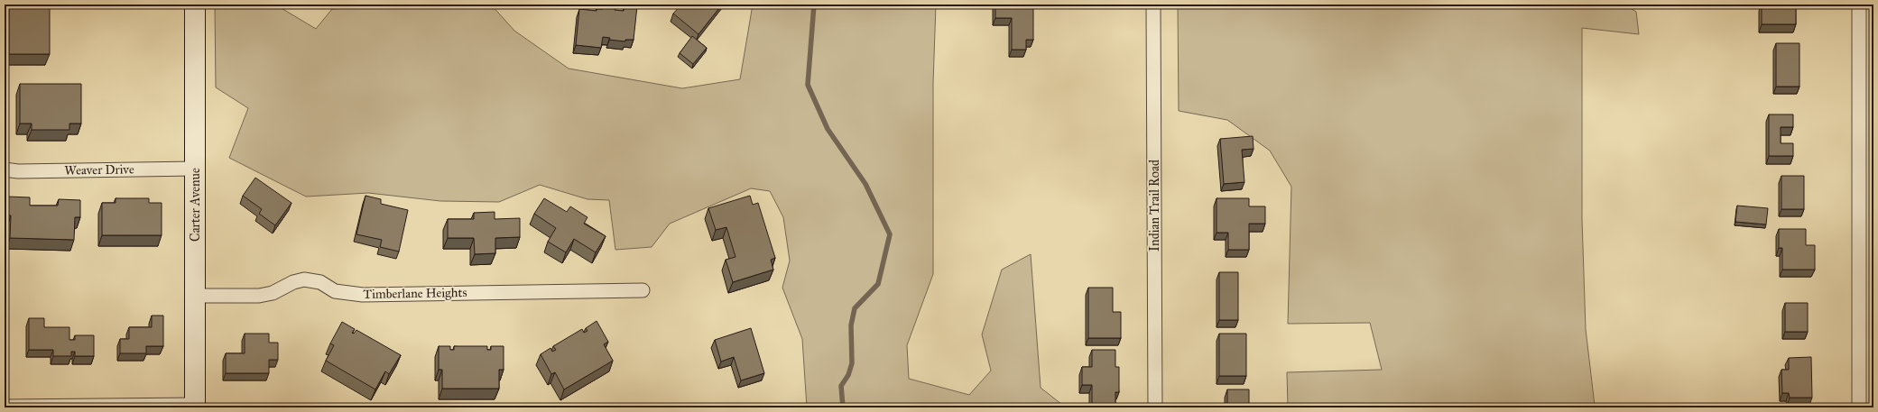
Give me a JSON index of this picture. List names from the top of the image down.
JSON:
{
  "streets": {
    "street": [
      "Weaver Drive",
      "Carter Avenue",
      "Indian Trail Road",
      "Timberlane Heights"
    ]
  },
  "crossings": [
    ["Weaver Drive", "Carter Avenue"],
    ["Carter Avenue", "Timberlane Heights"]
  ]
}
